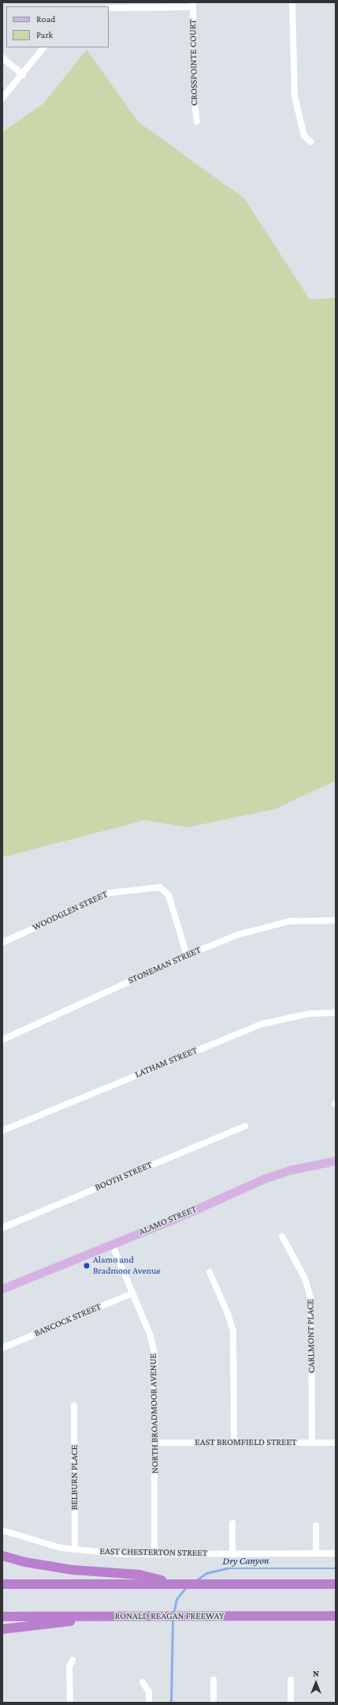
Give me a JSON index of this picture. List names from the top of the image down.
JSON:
{
  "streets": {
    "highway": ["RONALD REAGAN FREEWAY"],
    "main road": ["ALAMO STREET"],
    "street": [
      "CROSSPOINTE COURT",
      "WOODGLEN STREET",
      "STONEMAN STREET",
      "LATHAM STREET",
      "BOOTH STREET",
      "BANCOCK STREET",
      "CARLMONT PLACE",
      "NORTH BROADMOOR AVENUE",
      "EAST BROMFIELD STREET",
      "BELBURN PLACE",
      "EAST CHESTERTON STREET"
    ]
  },
  "crossings": [
    ["WOODGLEN STREET", "STONEMAN STREET"],
    ["ALAMO STREET", "NORTH BROADMOOR AVENUE"],
    ["BANCOCK STREET", "NORTH BROADMOOR AVENUE"],
    ["CARLMONT PLACE", "EAST BROMFIELD STREET"],
    ["NORTH BROADMOOR AVENUE", "EAST BROMFIELD STREET"],
    ["NORTH BROADMOOR AVENUE", "EAST CHESTERTON STREET"],
    ["BELBURN PLACE", "EAST CHESTERTON STREET"]
  ],
  "water": ["Dry Canyon"],
  "places": ["Alamo and Bradmoor Avenue"],
  "legend": ["Road", "Park"],
  "north": "top"
}
